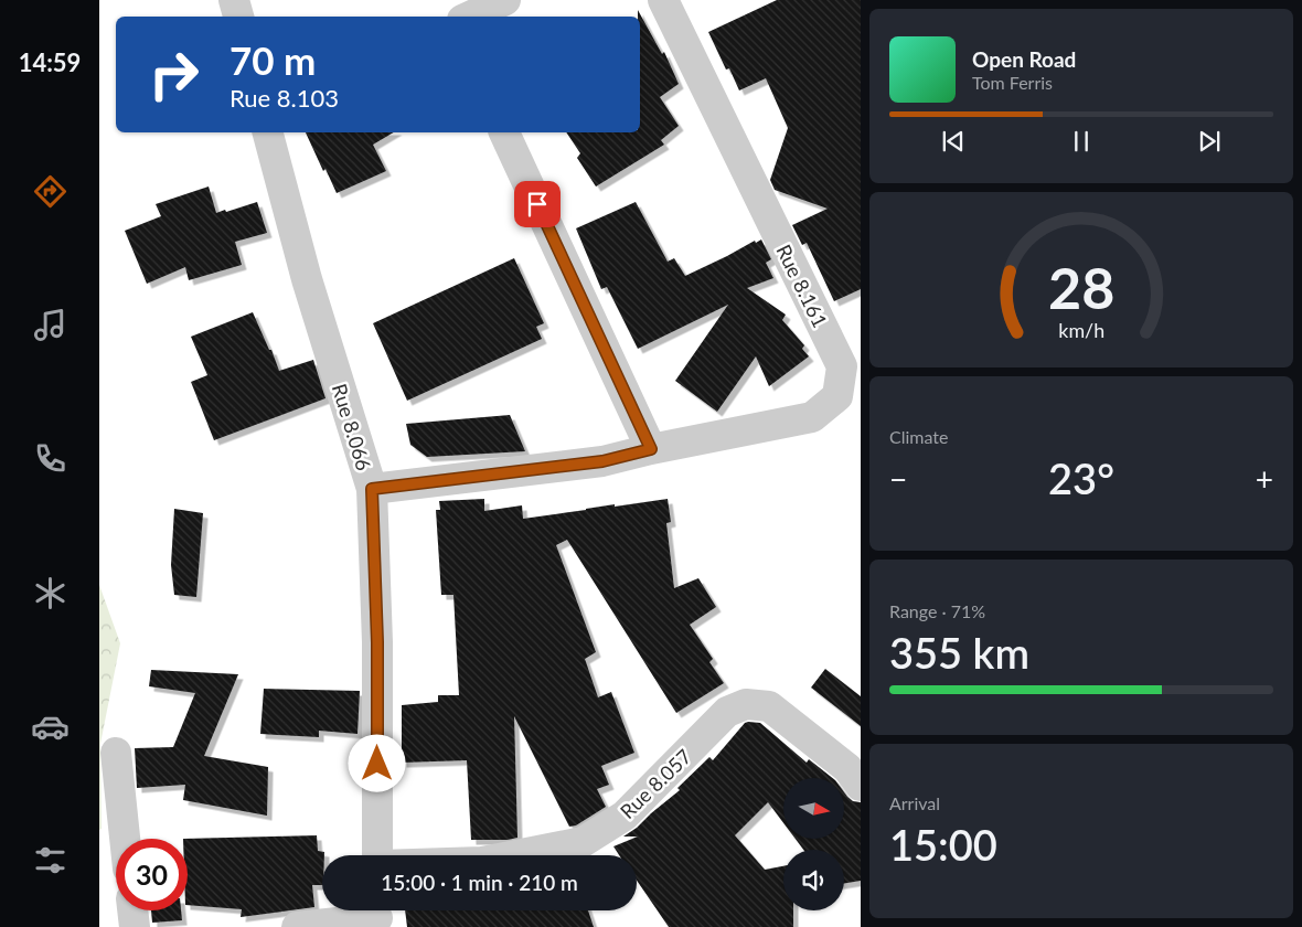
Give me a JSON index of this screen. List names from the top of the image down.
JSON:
{
  "streets": {
    "street": ["Rue 8.161", "Rue 8.066", "Rue 8.057"]
  },
  "crossings": [
    ["Rue 8.161", "Rue 8.066"]
  ],
  "north": "right",
  "page": {
    "tabs": "14:59",
    "turn": ["70 m", "Rue 8.103"],
    "song": ["Open Road", "Tom Ferris"],
    "tile": [
      "Climate",
      ["Range · 71%", "355 km"],
      ["Arrival", "15:00"]
    ],
    "heat": ["−", "23°", "+"],
    "limit": "30",
    "trip": "15:00 · 1 min · 210 m",
    "gauge": ["28", "km/h"]
  }
}
